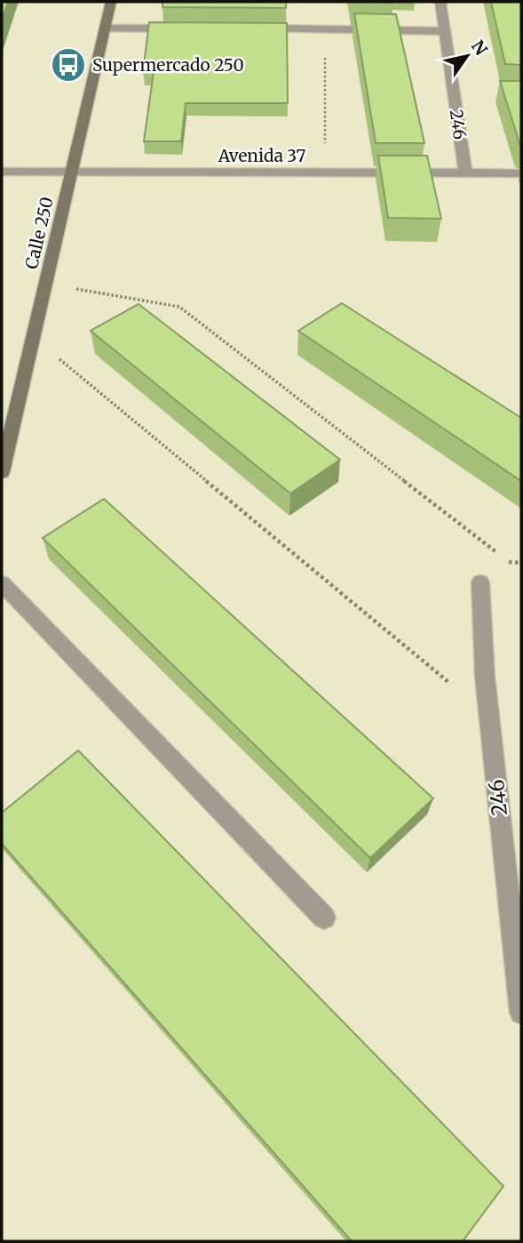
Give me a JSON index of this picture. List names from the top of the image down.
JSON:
{
  "streets": {
    "main road": ["Calle 250"],
    "street": ["246", "Avenida 37"]
  },
  "crossings": [
    ["246", "Avenida 37"],
    ["Avenida 37", "Calle 250"]
  ],
  "places": {
    "bus stop": ["Supermercado 250"]
  },
  "north": "top right"
}
